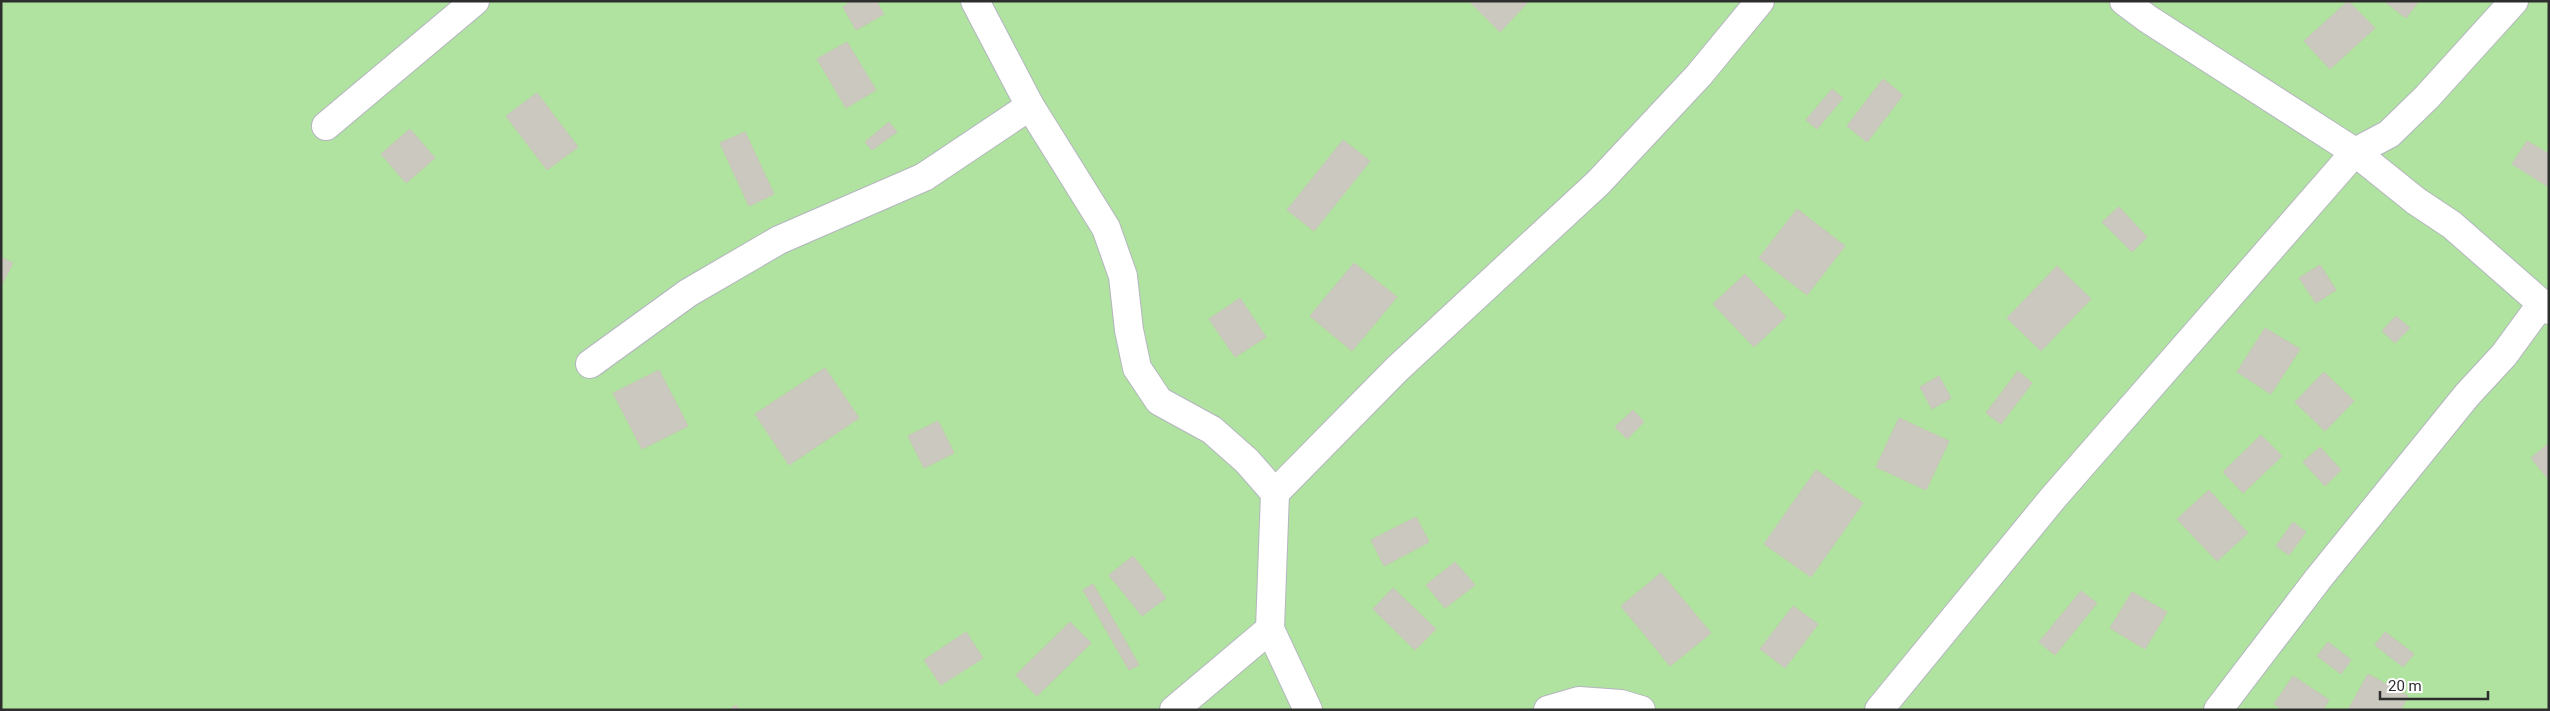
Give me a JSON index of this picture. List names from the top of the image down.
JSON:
{
  "scale_bar": "20 m"
}
